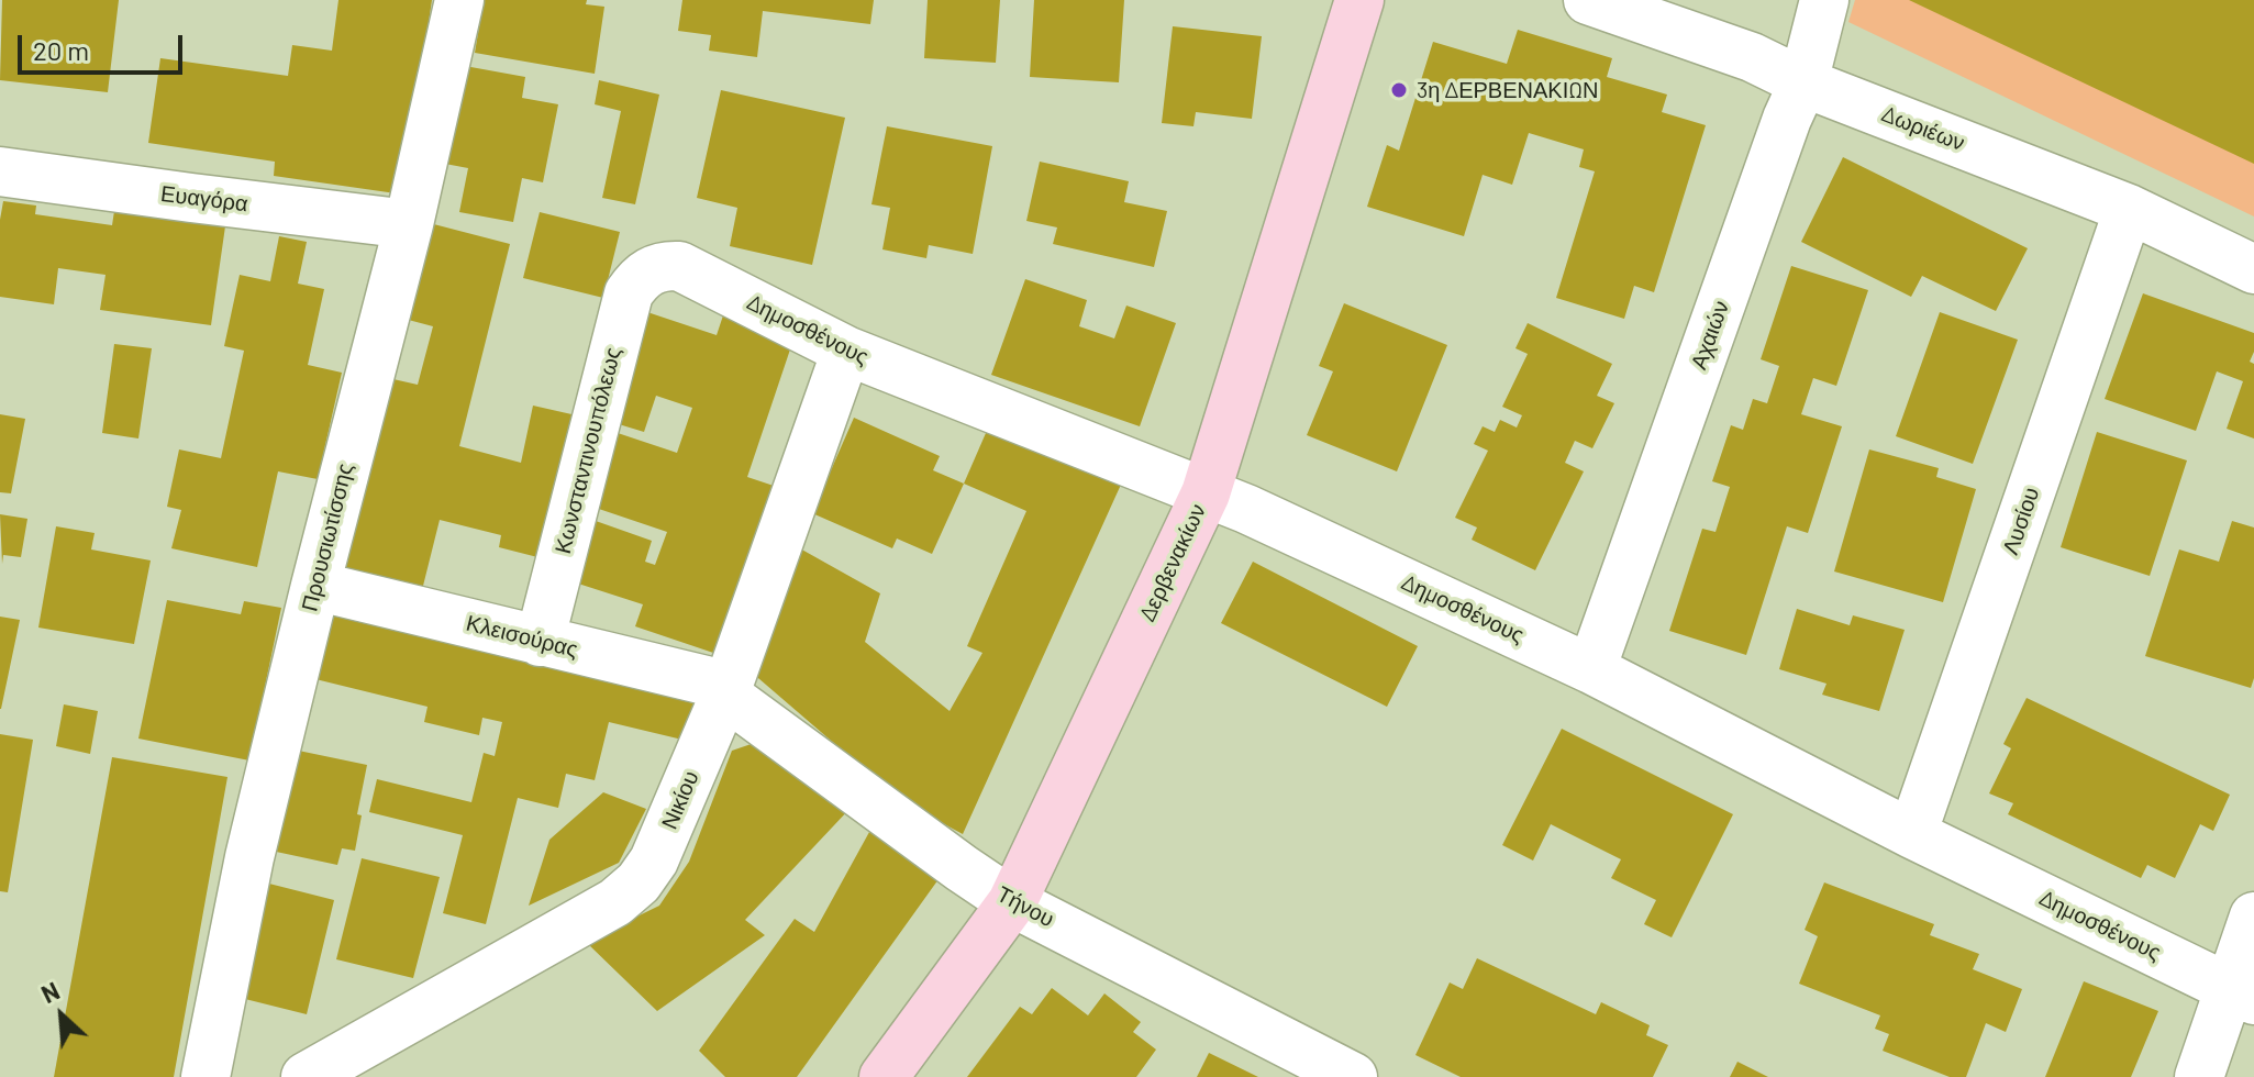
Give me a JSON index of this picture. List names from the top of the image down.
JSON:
{
  "streets": {
    "street": [
      "Δωριέων",
      "Ευαγόρα",
      "Δημοσθένους",
      "Αχαιών",
      "Κωνσταντινουπόλεως",
      "Λυσίου",
      "Προυσιωτίσσης",
      "Δερβενακίων",
      "Κλεισούρας",
      "Νικίου",
      "Τήνου"
    ]
  },
  "crossings": [
    ["Δωριέων", "Αχαιών"],
    ["Δωριέων", "Λυσίου"],
    ["Ευαγόρα", "Προυσιωτίσσης"],
    ["Δημοσθένους", "Αχαιών"],
    ["Δημοσθένους", "Κωνσταντινουπόλεως"],
    ["Δημοσθένους", "Λυσίου"],
    ["Δημοσθένους", "Δερβενακίων"],
    ["Δημοσθένους", "Νικίου"],
    ["Κωνσταντινουπόλεως", "Κλεισούρας"],
    ["Προυσιωτίσσης", "Κλεισούρας"],
    ["Δερβενακίων", "Τήνου"],
    ["Κλεισούρας", "Νικίου"],
    ["Κλεισούρας", "Τήνου"],
    ["Νικίου", "Τήνου"]
  ],
  "places": ["3η ΔΕΡΒΕΝΑΚΙΩΝ"],
  "scale_bar": "20 m",
  "north": "top left"
}
